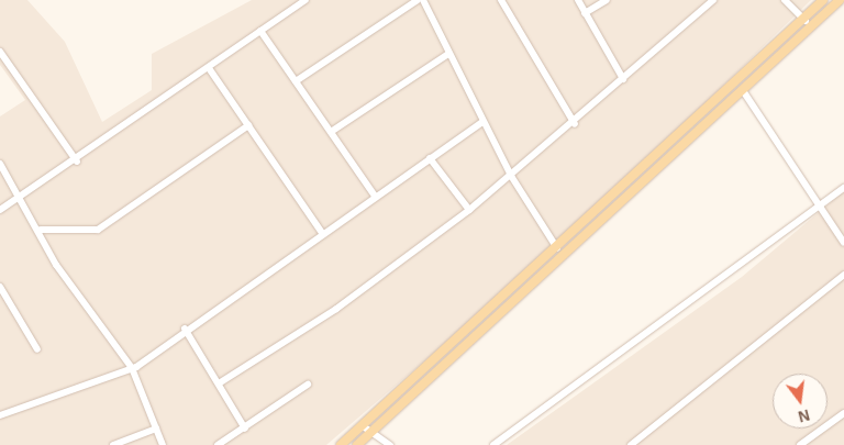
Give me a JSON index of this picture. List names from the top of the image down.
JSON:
{
  "north": "bottom"
}
